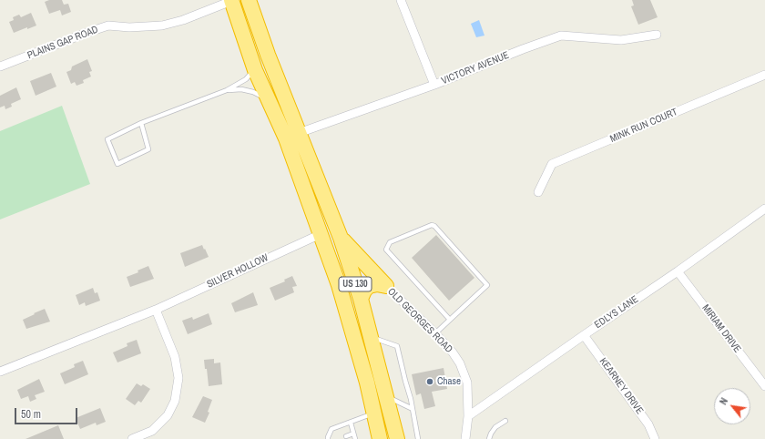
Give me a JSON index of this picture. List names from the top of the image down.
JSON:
{
  "streets": {
    "highway": ["US 130"],
    "street": [
      "PLAINS GAP ROAD",
      "VICTORY AVENUE",
      "MINK RUN COURT",
      "SILVER HOLLOW",
      "EDLYS LANE",
      "OLD GEORGES ROAD",
      "MIRIAM DRIVE",
      "KEARNEY DRIVE"
    ]
  },
  "crossings": [
    ["PLAINS GAP ROAD", "US 130"],
    ["VICTORY AVENUE", "US 130"],
    ["SILVER HOLLOW", "US 130"],
    ["EDLYS LANE", "OLD GEORGES ROAD"],
    ["EDLYS LANE", "MIRIAM DRIVE"],
    ["EDLYS LANE", "KEARNEY DRIVE"]
  ],
  "places": ["Chase"],
  "scale_bar": "50 m",
  "north": "top left"
}
